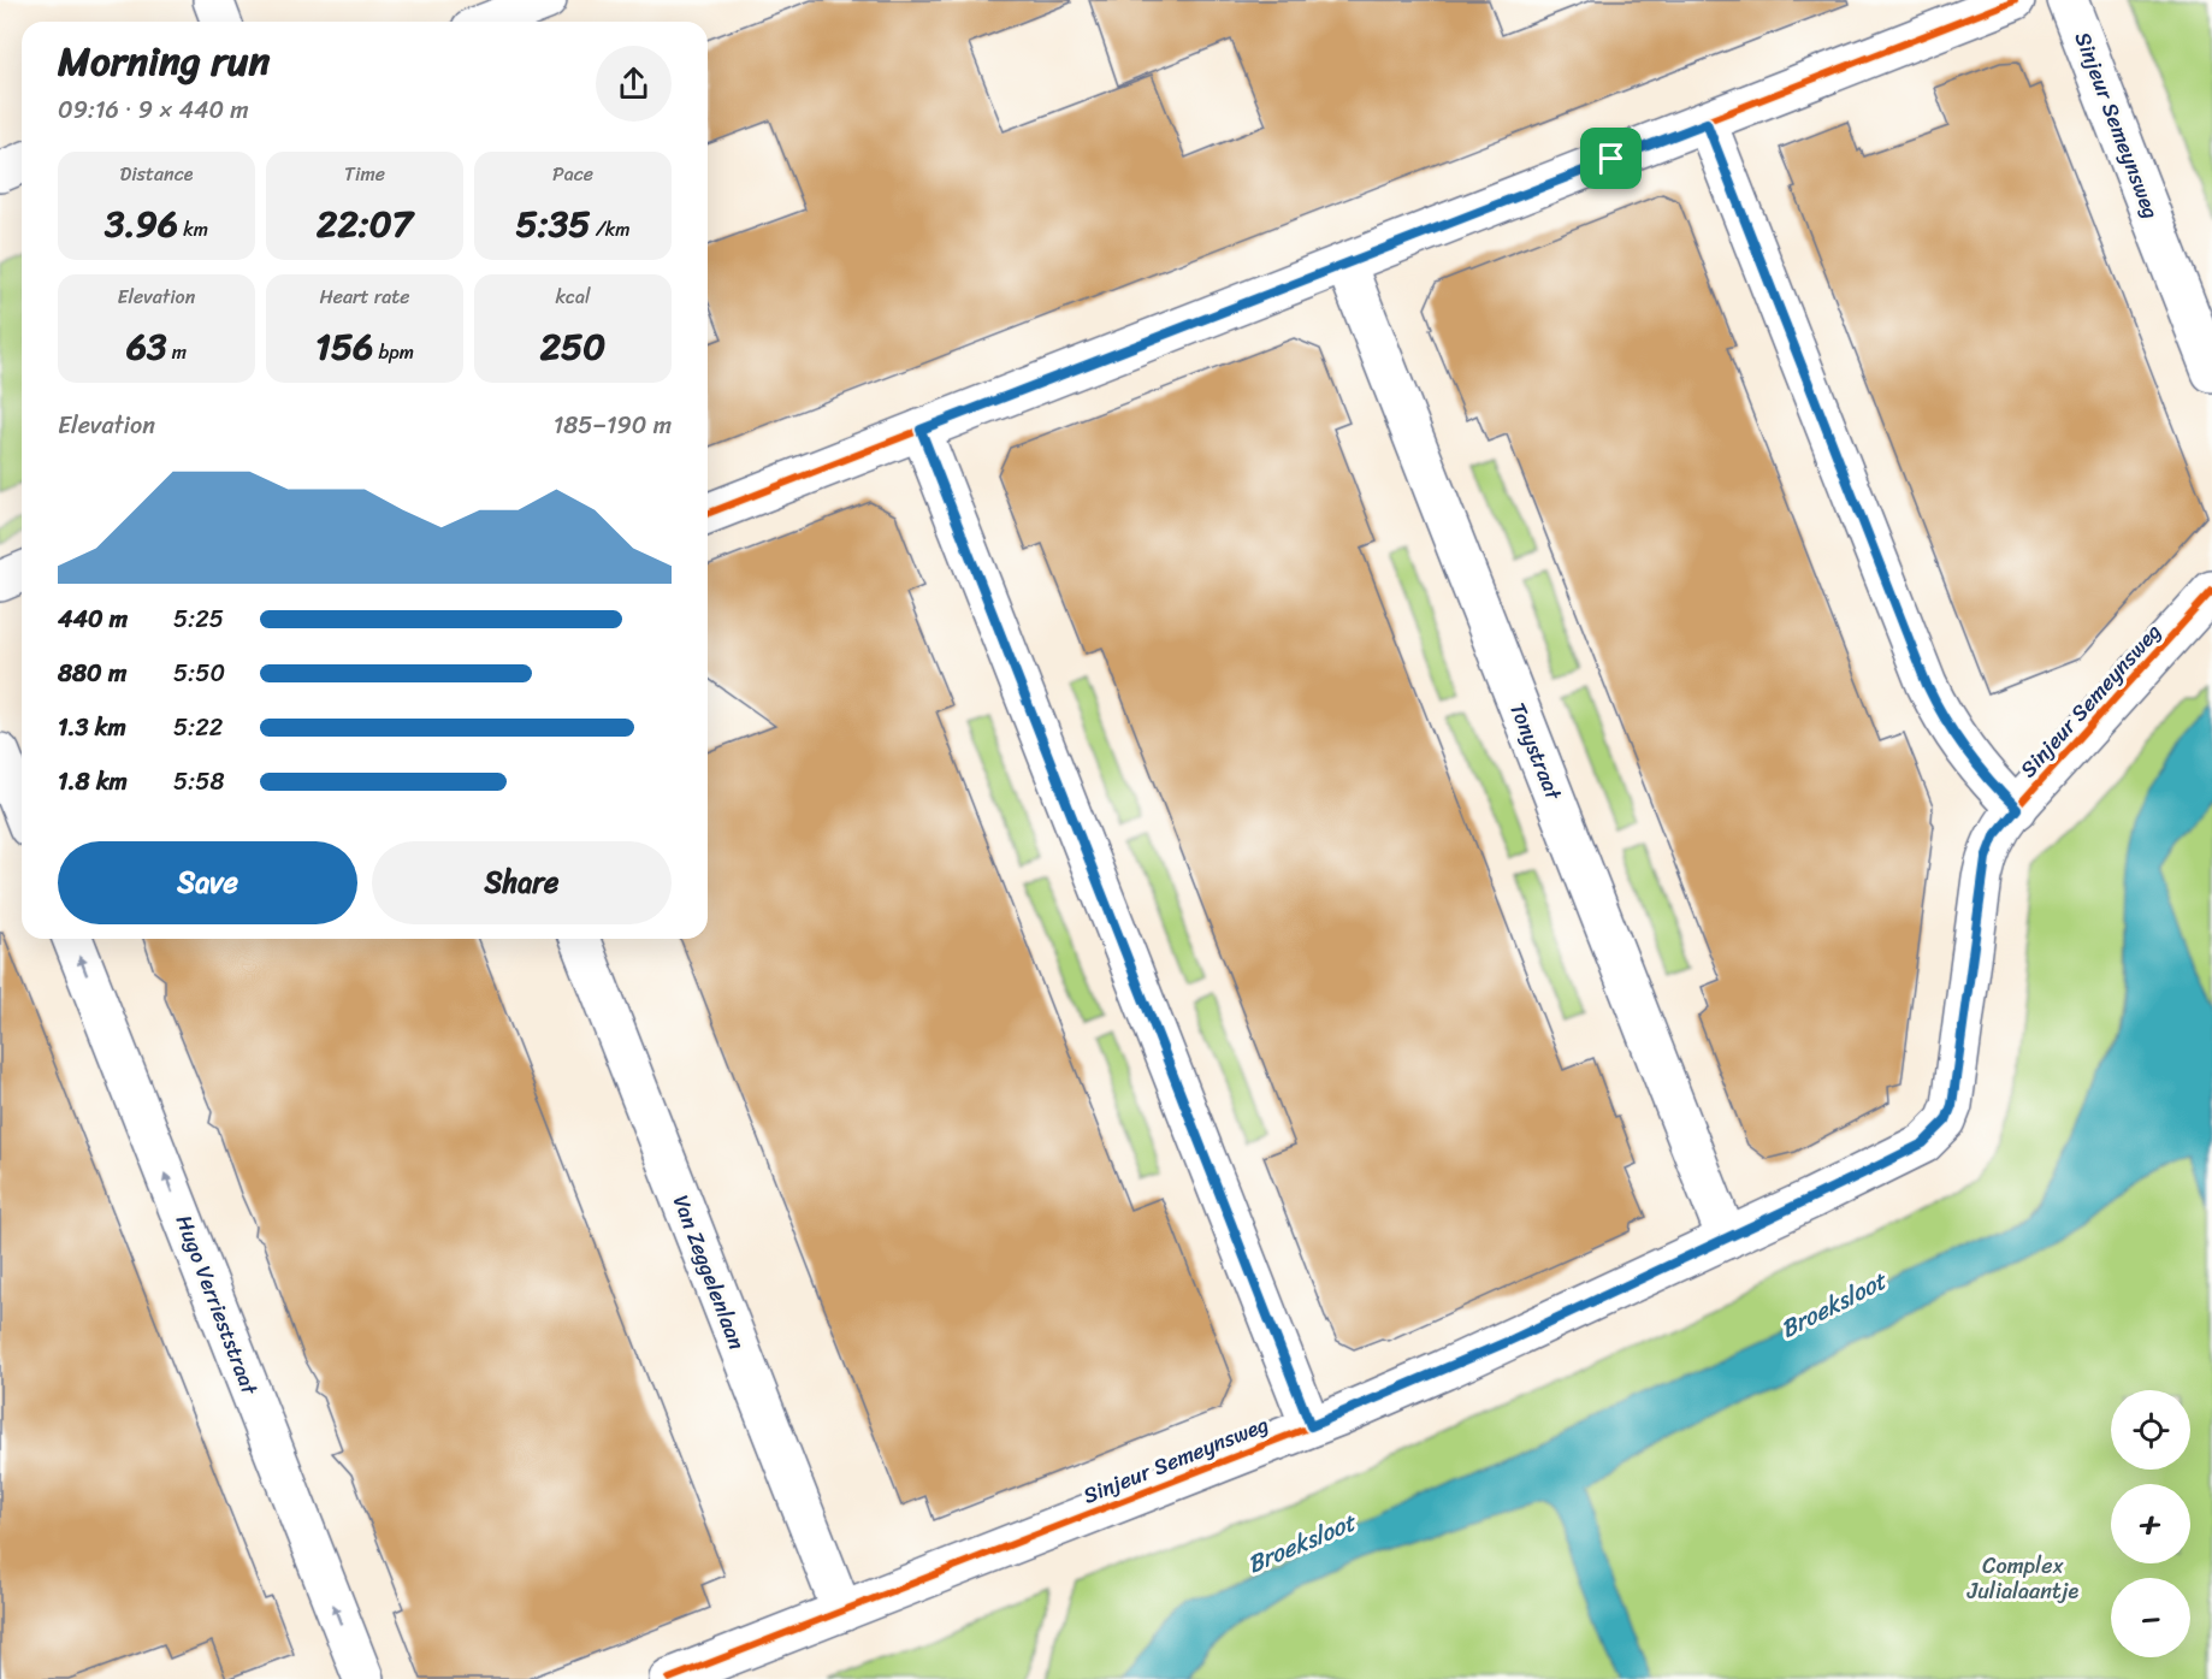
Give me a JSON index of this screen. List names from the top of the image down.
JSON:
{
  "streets": {
    "street": [
      "Sinjeur Semeynsweg",
      "Tonystraat",
      "Van Zeggelenlaan",
      "Hugo Verrieststraat"
    ]
  },
  "crossings": [
    ["Sinjeur Semeynsweg", "Tonystraat"],
    ["Sinjeur Semeynsweg", "Van Zeggelenlaan"]
  ],
  "one_way": ["Hugo Verrieststraat"],
  "water": ["Broeksloot"],
  "parks": ["Complex Julialaantje"],
  "page": {
    "heading": ["Morning run", "09:16 · 9 × 440 m"],
    "stats": [
      ["Distance", "3.96 km"],
      ["Time", "22:07"],
      ["Pace", "5:35 /km"],
      ["Elevation", "63 m"],
      ["Heart rate", "156 bpm"],
      ["kcal", "250"]
    ],
    "chart": ["Elevation", "185–190 m"],
    "list": [
      {
        "name": "440 m",
        "note": "5:25"
      },
      {
        "name": "880 m",
        "note": "5:50"
      },
      {
        "name": "1.3 km",
        "note": "5:22"
      },
      {
        "name": "1.8 km",
        "note": "5:58"
      }
    ],
    "buttons": ["Save", "Share"],
    "map_buttons": ["+", "−"]
  }
}
